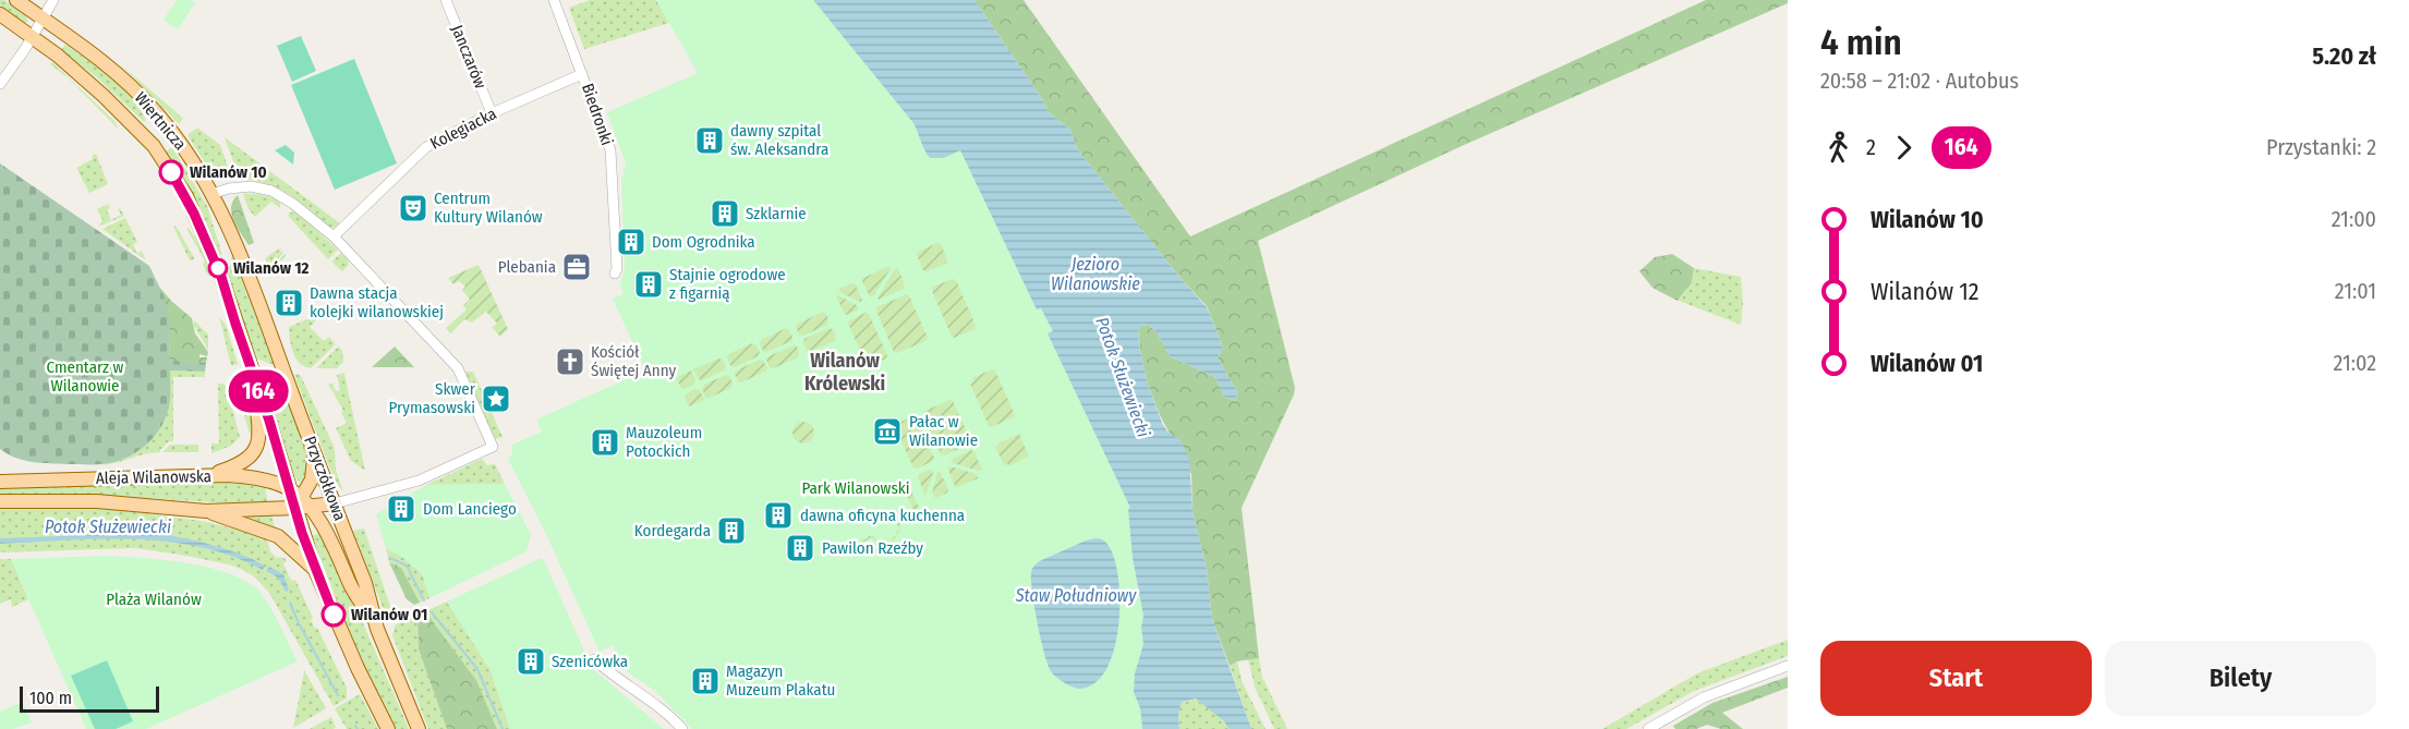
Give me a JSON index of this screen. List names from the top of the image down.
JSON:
{
  "streets": {
    "main road": ["Wiertnicza", "Aleja Wilanowska", "Przyczółkowa"],
    "street": ["Janczarów", "Biedronki", "Kolegiacka"]
  },
  "crossings": [
    ["Janczarów", "Kolegiacka"],
    ["Biedronki", "Kolegiacka"],
    ["Wiertnicza", "Przyczółkowa"],
    ["Aleja Wilanowska", "Przyczółkowa"]
  ],
  "districts": ["Wilanów Królewski"],
  "water": ["Jezioro Wilanowskie", "Potok Służewiecki", "Staw Południowy"],
  "parks": ["Cmentarz w Wilanowie", "Park Wilanowski", "Plaża Wilanów"],
  "places": {
    "building": [
      "dawny szpital św. Aleksandra",
      "Szklarnie",
      "Dom Ogrodnika",
      "Stajnie ogrodowe z figarnią",
      "Dawna stacja kolejki wilanowskiej",
      "Mauzoleum Potockich",
      "Dom Lanciego",
      "dawna oficyna kuchenna",
      "Kordegarda",
      "Pawilon Rzeźby",
      "Szenicówka",
      "Magazyn Muzeum Plakatu"
    ],
    "other": ["Wilanów 10", "Wilanów 12", "Wilanów 01"],
    "theatre": ["Centrum Kultury Wilanów"],
    "office": ["Plebania"],
    "church": ["Kościół Świętej Anny"],
    "place": ["Skwer Prymasowski"],
    "museum": ["Pałac w Wilanowie"]
  },
  "lines": ["bus line 164"],
  "scale_bar": "100 m",
  "page": {
    "on_map": "164",
    "heading": ["4 min", "20:58 – 21:02 · Autobus", "5.20 zł"],
    "legs": ["2", "164", "Przystanki: 2"],
    "list": [
      {
        "name": "Wilanów 10",
        "value": "21:00"
      },
      {
        "name": "Wilanów 12",
        "value": "21:01"
      },
      {
        "name": "Wilanów 01",
        "value": "21:02"
      }
    ],
    "buttons": ["Start", "Bilety"],
    "scale": "100 m"
  }
}
